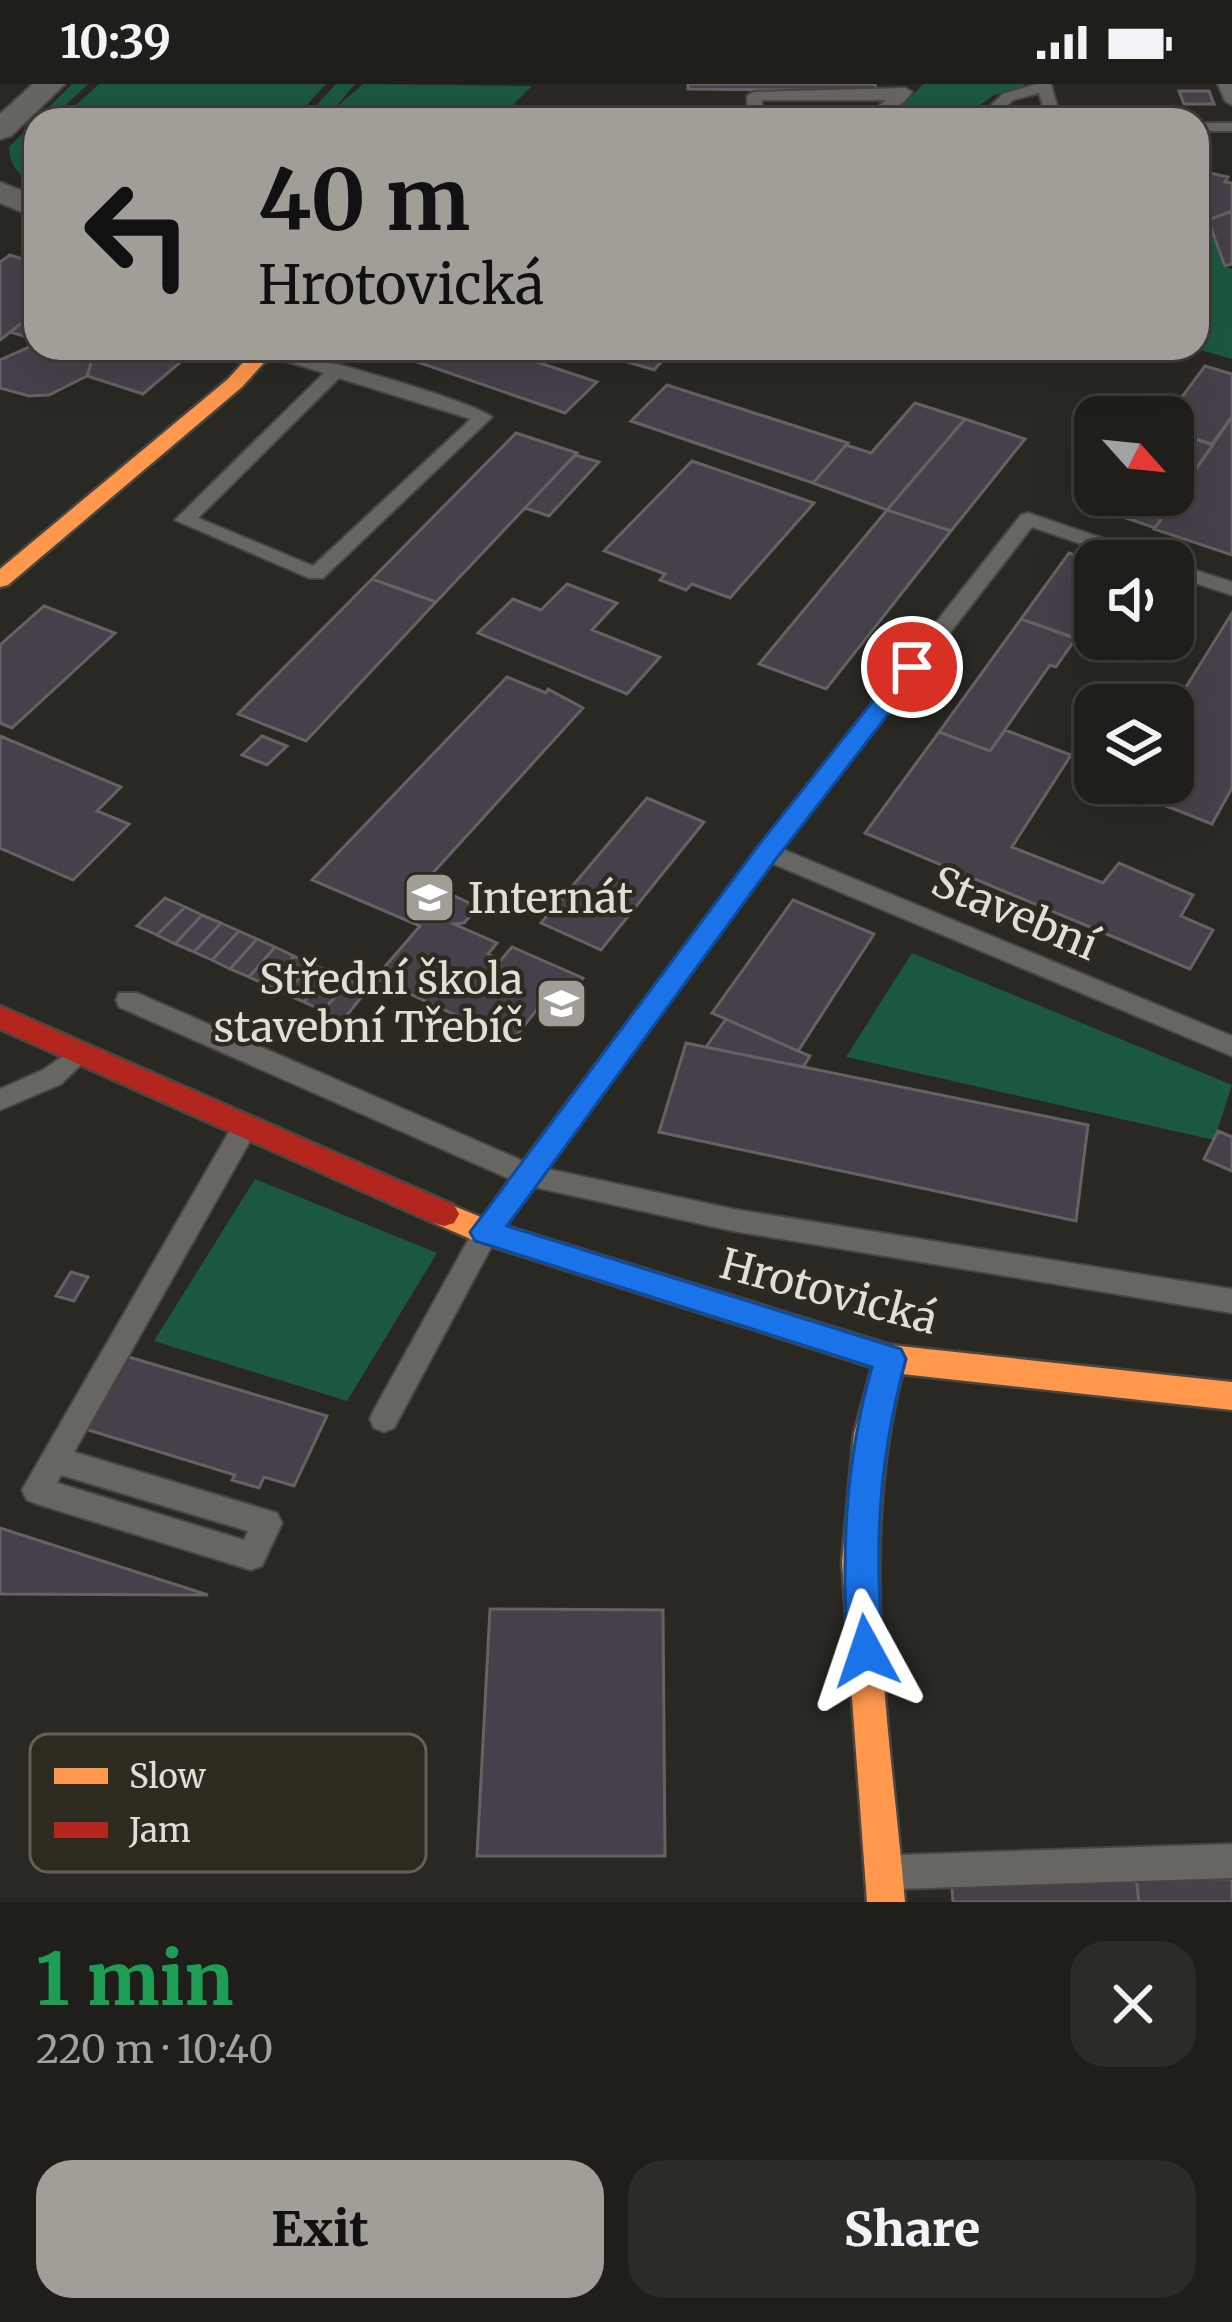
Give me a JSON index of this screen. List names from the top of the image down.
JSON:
{
  "streets": {
    "main road": ["Hrotovická"],
    "lane": ["Stavební"]
  },
  "places": {
    "school or university": ["Internát", "Střední škola stavební Třebíč"]
  },
  "legend": ["Slow", "Jam"],
  "north": "bottom right",
  "page": {
    "status": "10:39",
    "turn": ["40 m", "Hrotovická"],
    "heading": ["1 min", "220 m · 10:40"],
    "buttons": ["Exit", "Share"]
  }
}
